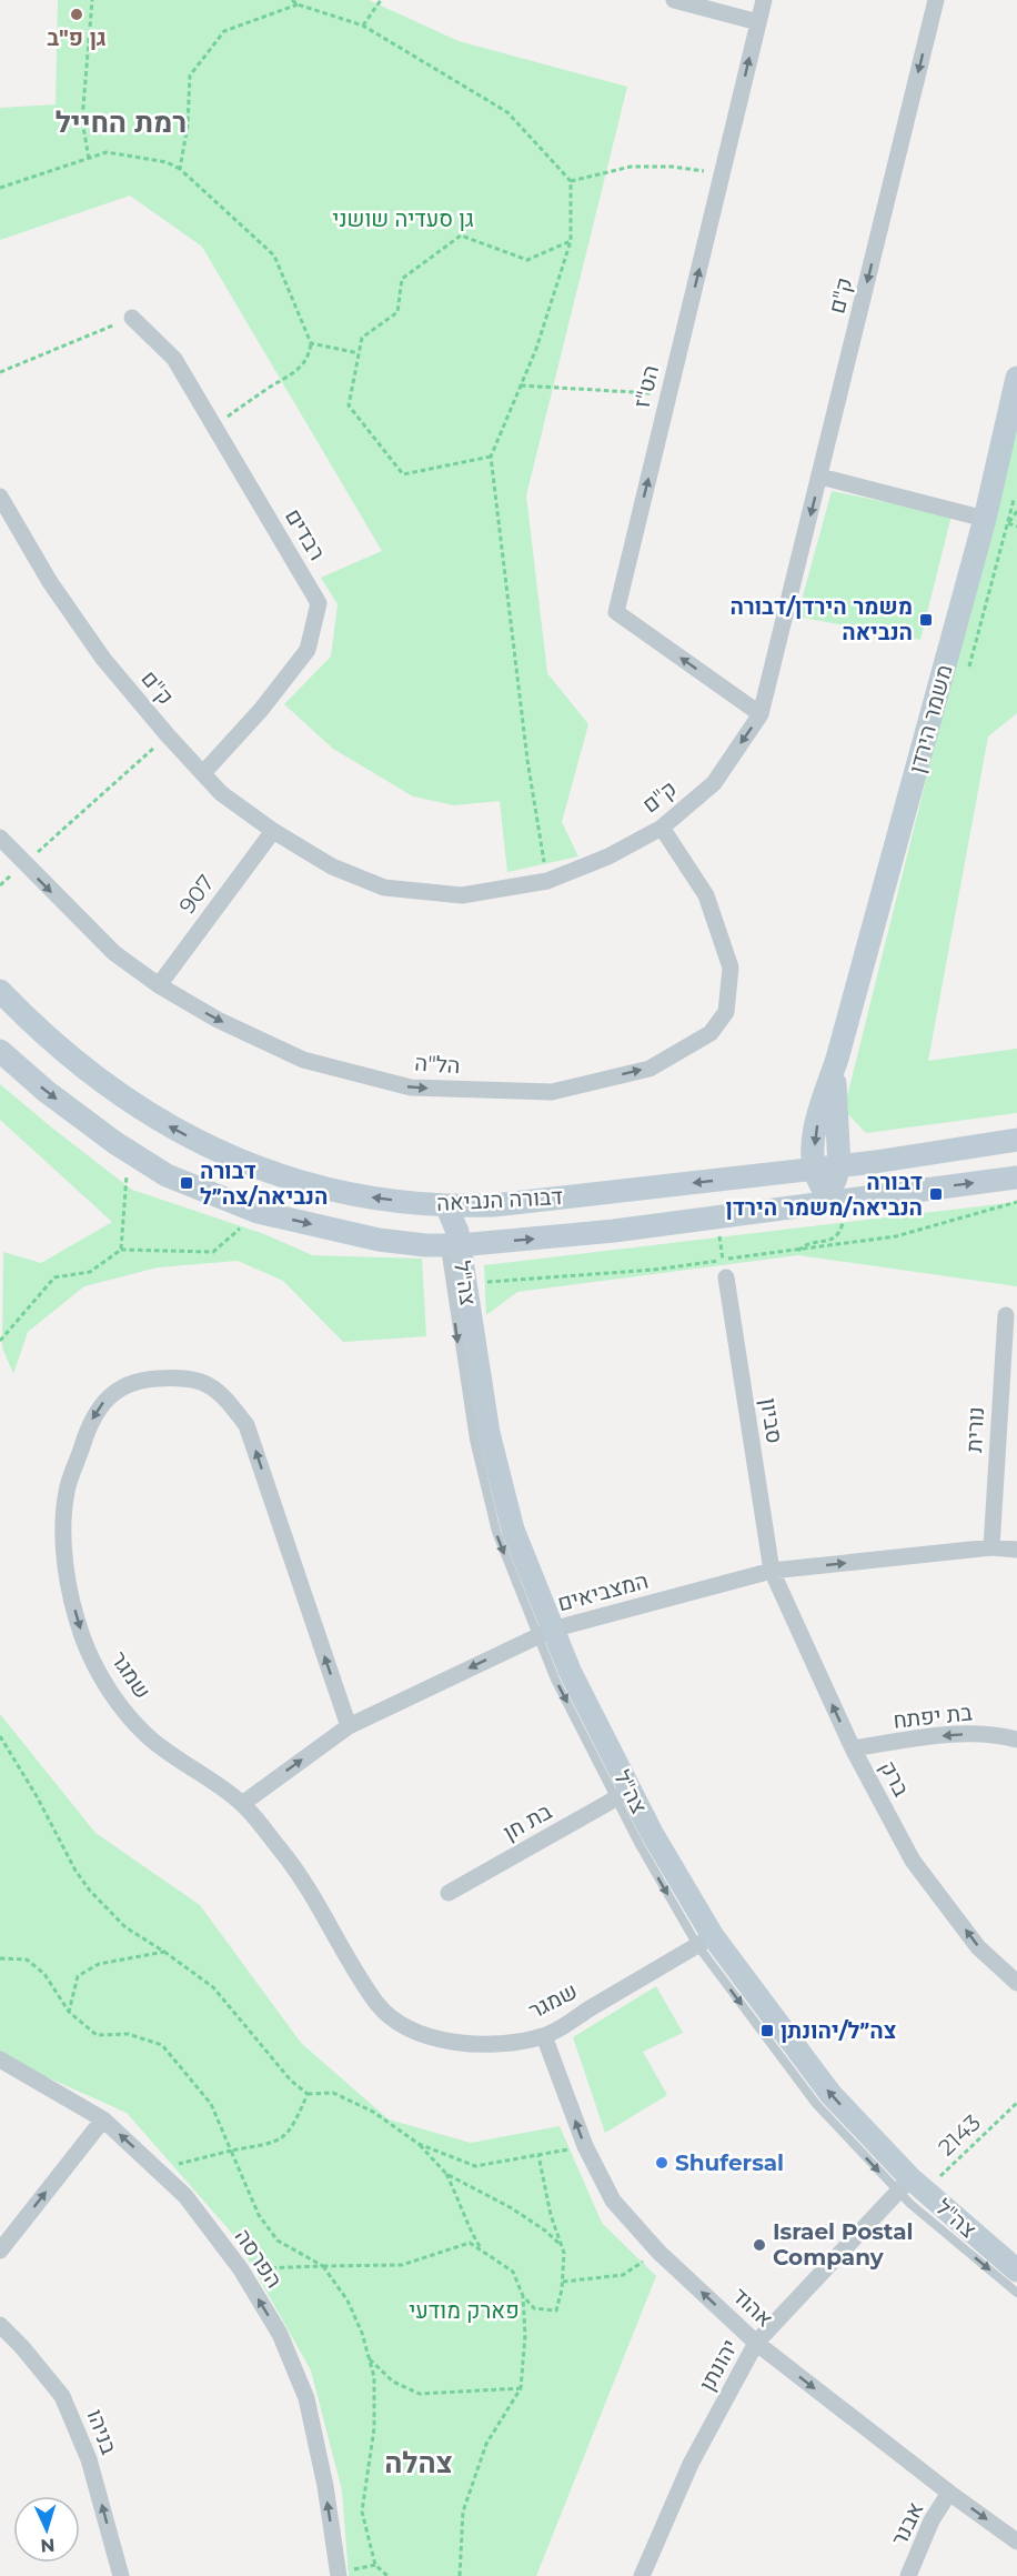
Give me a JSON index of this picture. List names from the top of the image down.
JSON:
{
  "streets": {
    "street": [
      "ק\"ם",
      "הט\"ז",
      "רבדים",
      "משמר הירדן",
      "907",
      "הל\"ה",
      "דבורה הנביאה",
      "צה\"ל",
      "סביון",
      "נורית",
      "המצביאים",
      "שמגר",
      "בת יפתח",
      "ברק",
      "בת חן",
      "הפרסה",
      "אהוד",
      "יהונתן",
      "בניהו",
      "אבנר"
    ],
    "path": ["2143"]
  },
  "crossings": [
    ["ק\"ם", "הט\"ז"],
    ["ק\"ם", "רבדים"],
    ["ק\"ם", "907"],
    ["ק\"ם", "הל\"ה"],
    ["משמר הירדן", "דבורה הנביאה"],
    ["907", "הל\"ה"],
    ["דבורה הנביאה", "צה\"ל"],
    ["צה\"ל", "המצביאים"],
    ["צה\"ל", "שמגר"],
    ["צה\"ל", "בת חן"],
    ["צה\"ל", "2143"],
    ["צה\"ל", "יהונתן"],
    ["סביון", "המצביאים"],
    ["סביון", "ברק"],
    ["נורית", "המצביאים"],
    ["המצביאים", "שמגר"],
    ["המצביאים", "ברק"],
    ["שמגר", "אהוד"],
    ["בת יפתח", "ברק"],
    ["2143", "יהונתן"],
    ["אהוד", "יהונתן"],
    ["אהוד", "אבנר"]
  ],
  "one_way": [
    "ק\"ם",
    "הט\"ז",
    "בת יפתח",
    "ברק",
    "הפרסה",
    "בניהו"
  ],
  "districts": ["רמת החייל", "צהלה"],
  "parks": ["גן סעדיה שושני", "פארק מודעי"],
  "places": {
    "other": ["גן פ\"ב", "Shufersal", "Israel Postal Company"],
    "transit": [
      "משמר הירדן/דבורה הנביאה",
      "דבורה הנביאה/צה״ל",
      "דבורה הנביאה/משמר הירדן",
      "צה״ל/יהונתן"
    ]
  },
  "north": "bottom"
}
